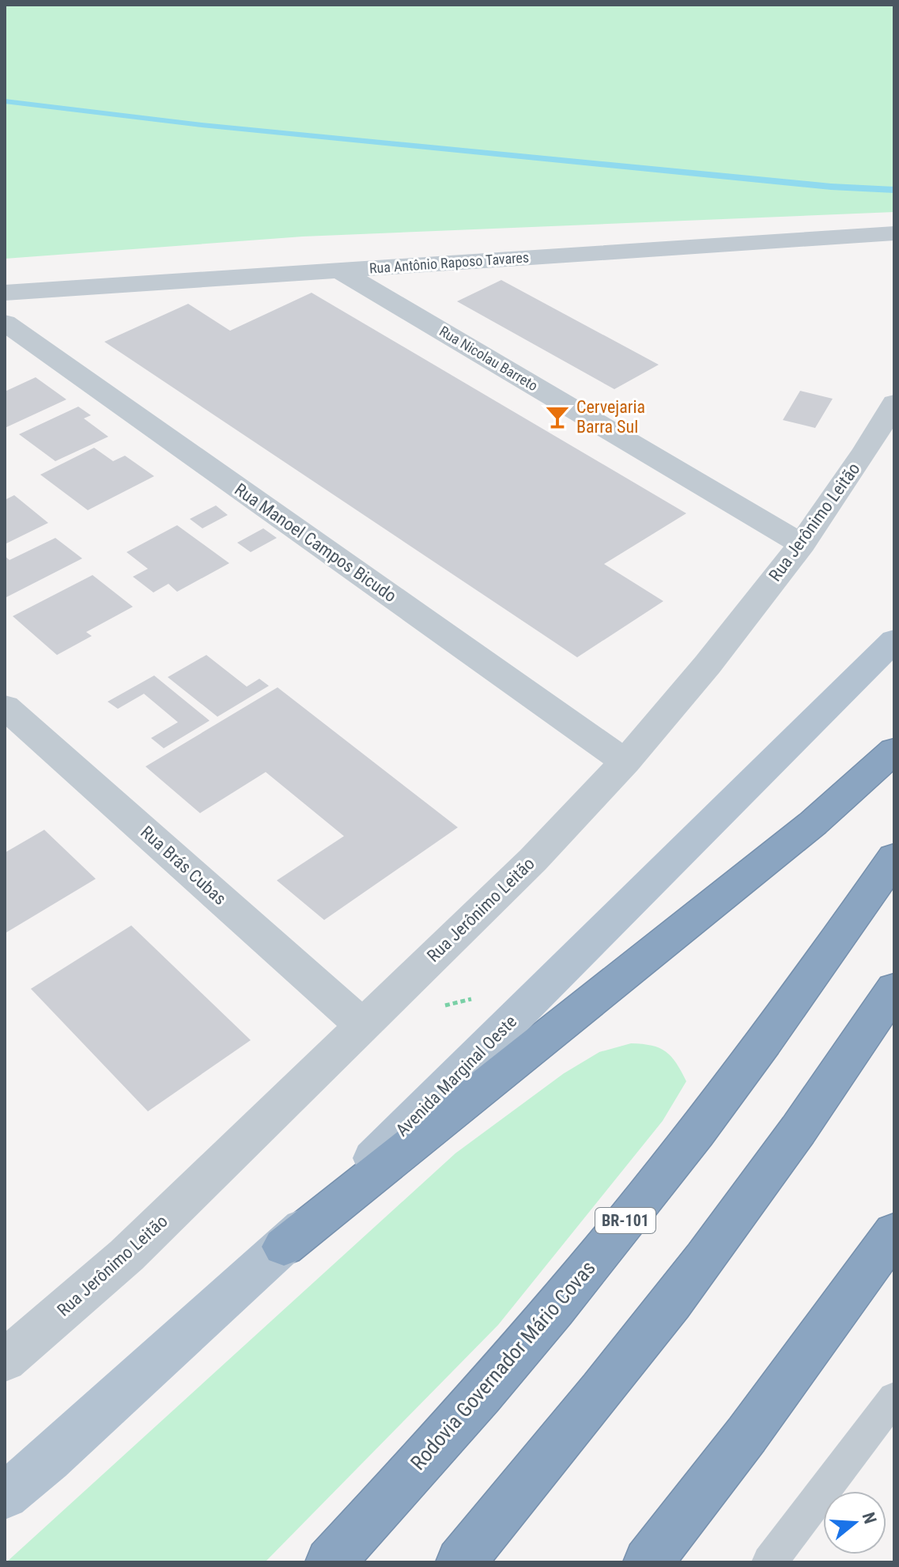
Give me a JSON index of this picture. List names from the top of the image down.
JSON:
{
  "streets": {
    "highway": ["BR-101", "Rodovia Governador Mário Covas"],
    "main road": ["Avenida Marginal Oeste"],
    "street": [
      "Rua Antônio Raposo Tavares",
      "Rua Nicolau Barreto",
      "Rua Jerônimo Leitão",
      "Rua Manoel Campos Bicudo",
      "Rua Brás Cubas"
    ]
  },
  "crossings": [
    ["Rua Antônio Raposo Tavares", "Rua Nicolau Barreto"],
    ["Rua Nicolau Barreto", "Rua Jerônimo Leitão"],
    ["Rua Jerônimo Leitão", "Rua Manoel Campos Bicudo"],
    ["Rua Jerônimo Leitão", "Rua Brás Cubas"]
  ],
  "places": {
    "bar": ["Cervejaria Barra Sul"]
  },
  "north": "right"
}
